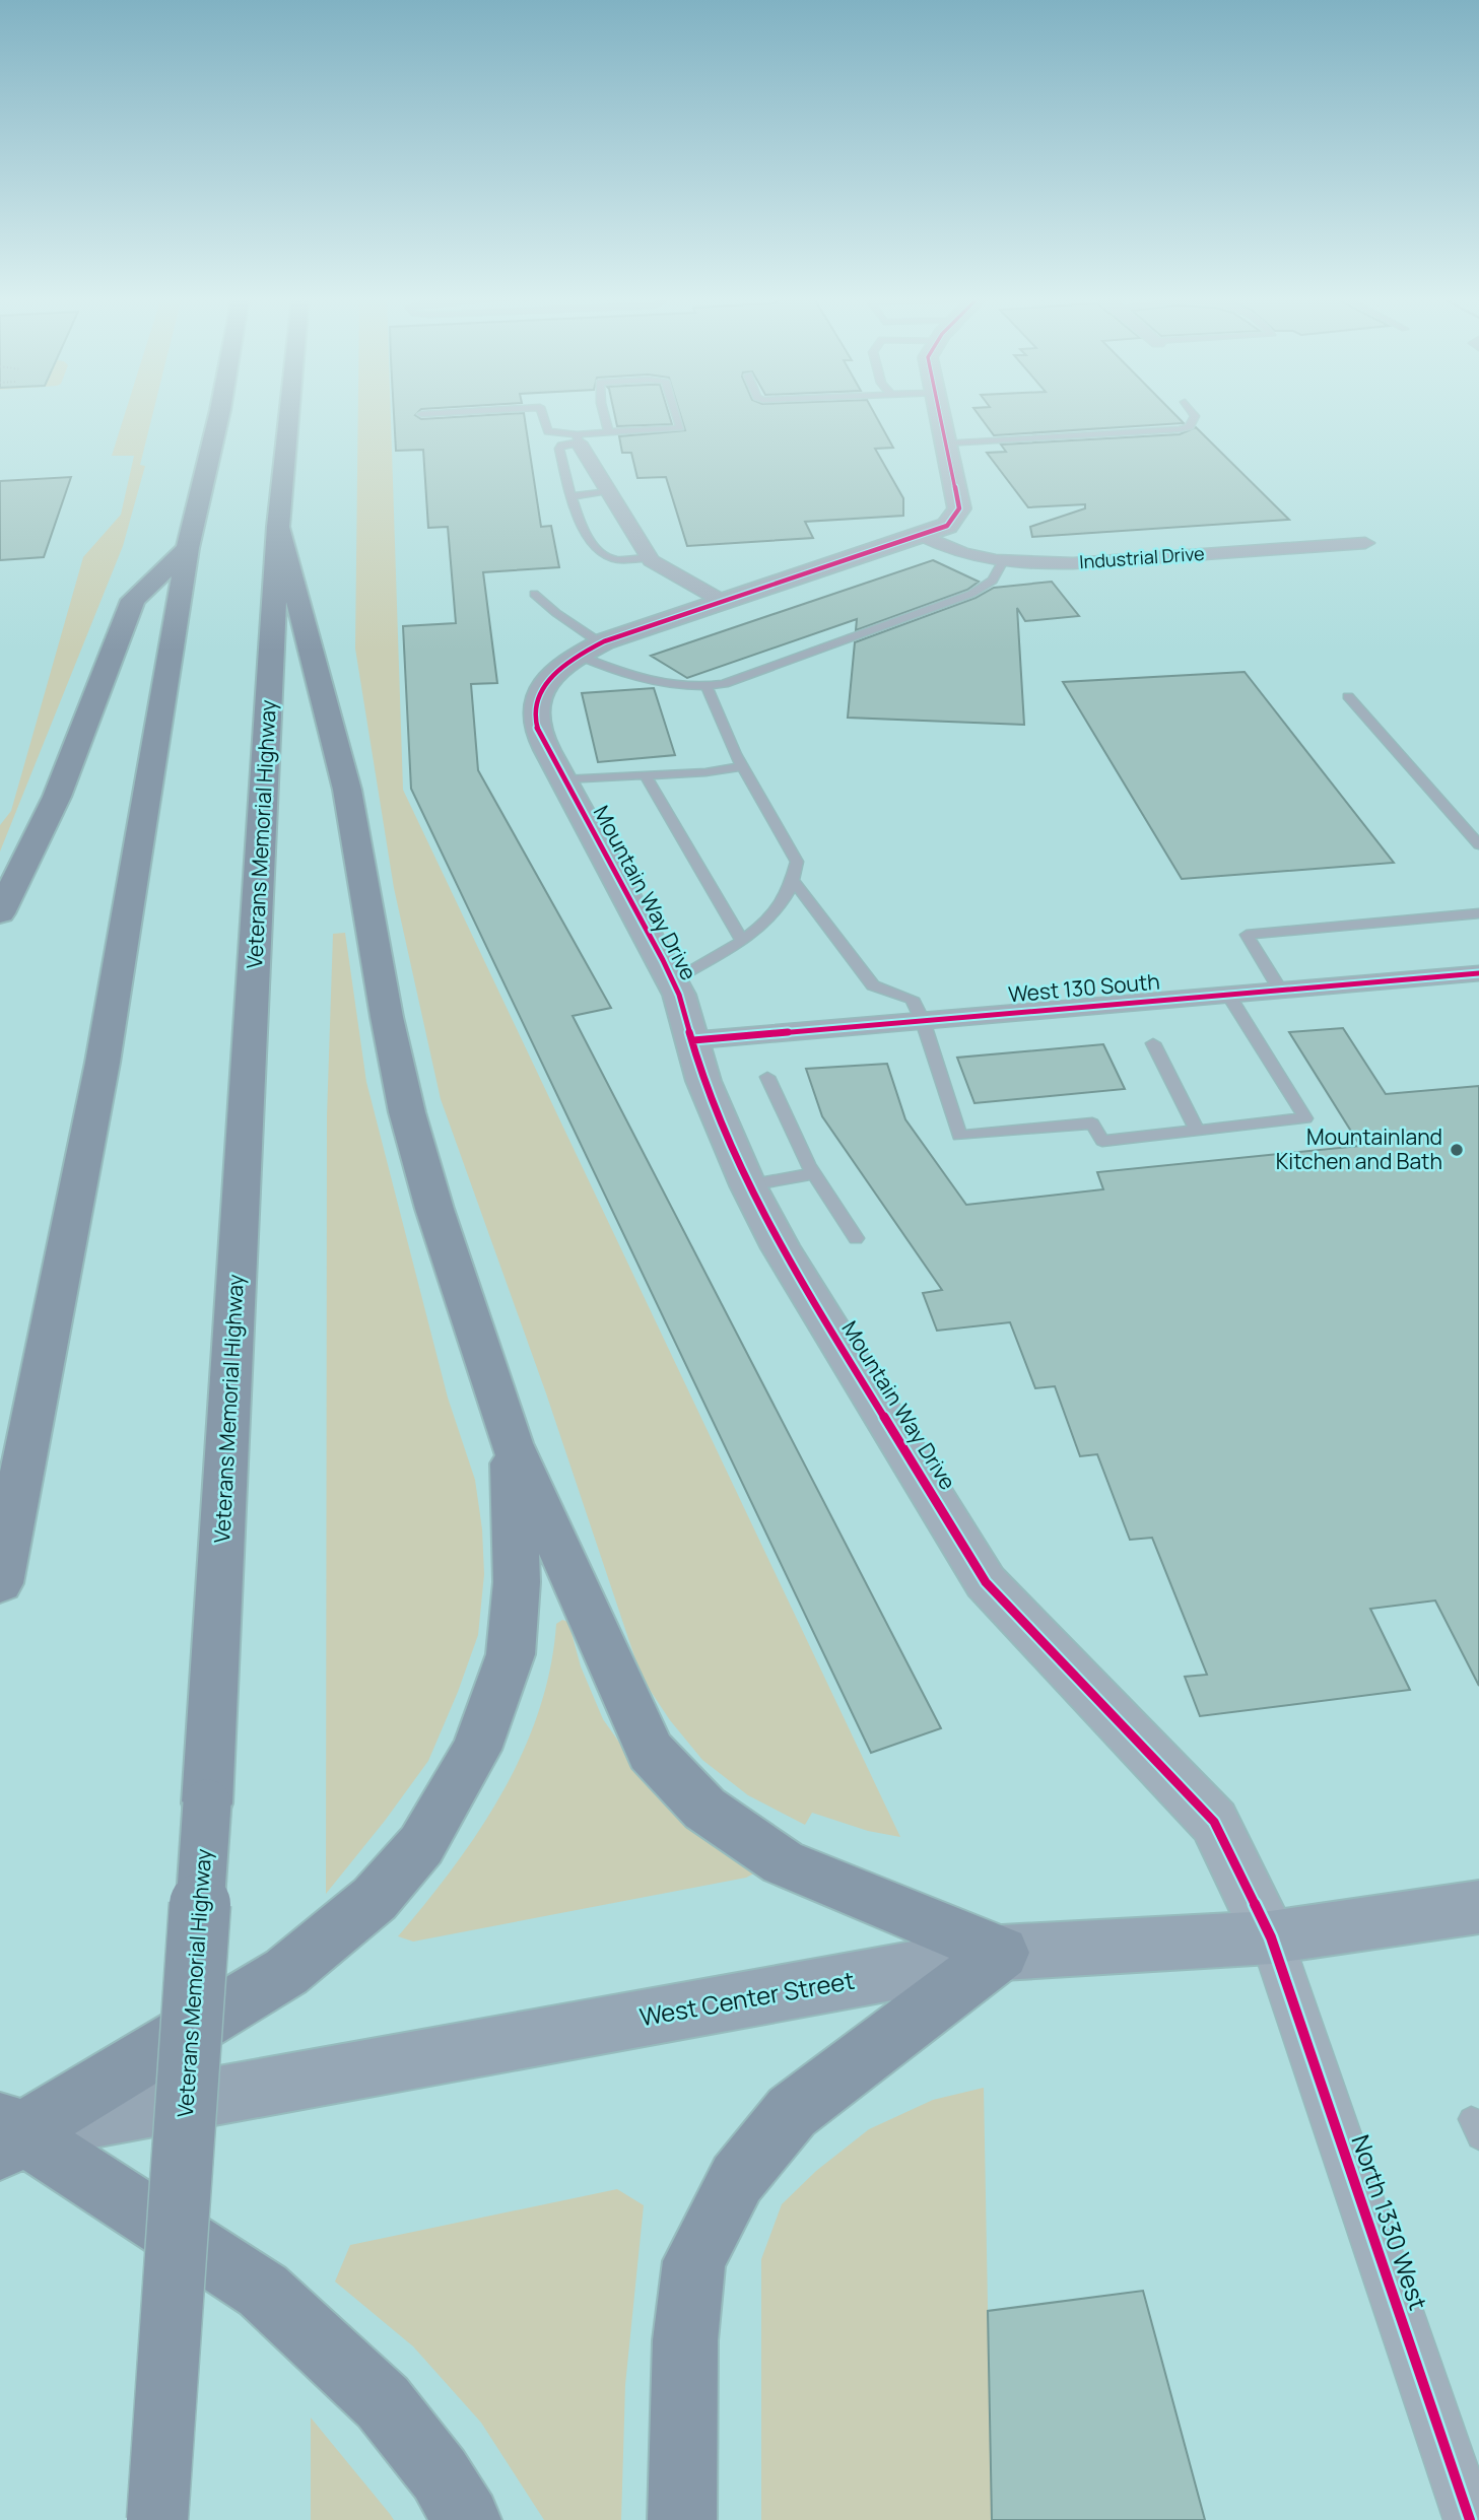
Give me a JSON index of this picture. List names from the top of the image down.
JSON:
{
  "streets": {
    "highway": ["Veterans Memorial Highway"],
    "main road": ["West Center Street"],
    "street": [
      "Industrial Drive",
      "Mountain Way Drive",
      "West 130 South",
      "North 1330 West"
    ]
  },
  "crossings": [
    ["Industrial Drive", "Mountain Way Drive"],
    ["Mountain Way Drive", "West 130 South"],
    ["Mountain Way Drive", "West Center Street"],
    ["Mountain Way Drive", "North 1330 West"],
    ["West Center Street", "North 1330 West"]
  ],
  "places": ["Mountainland Kitchen and Bath"]
}
